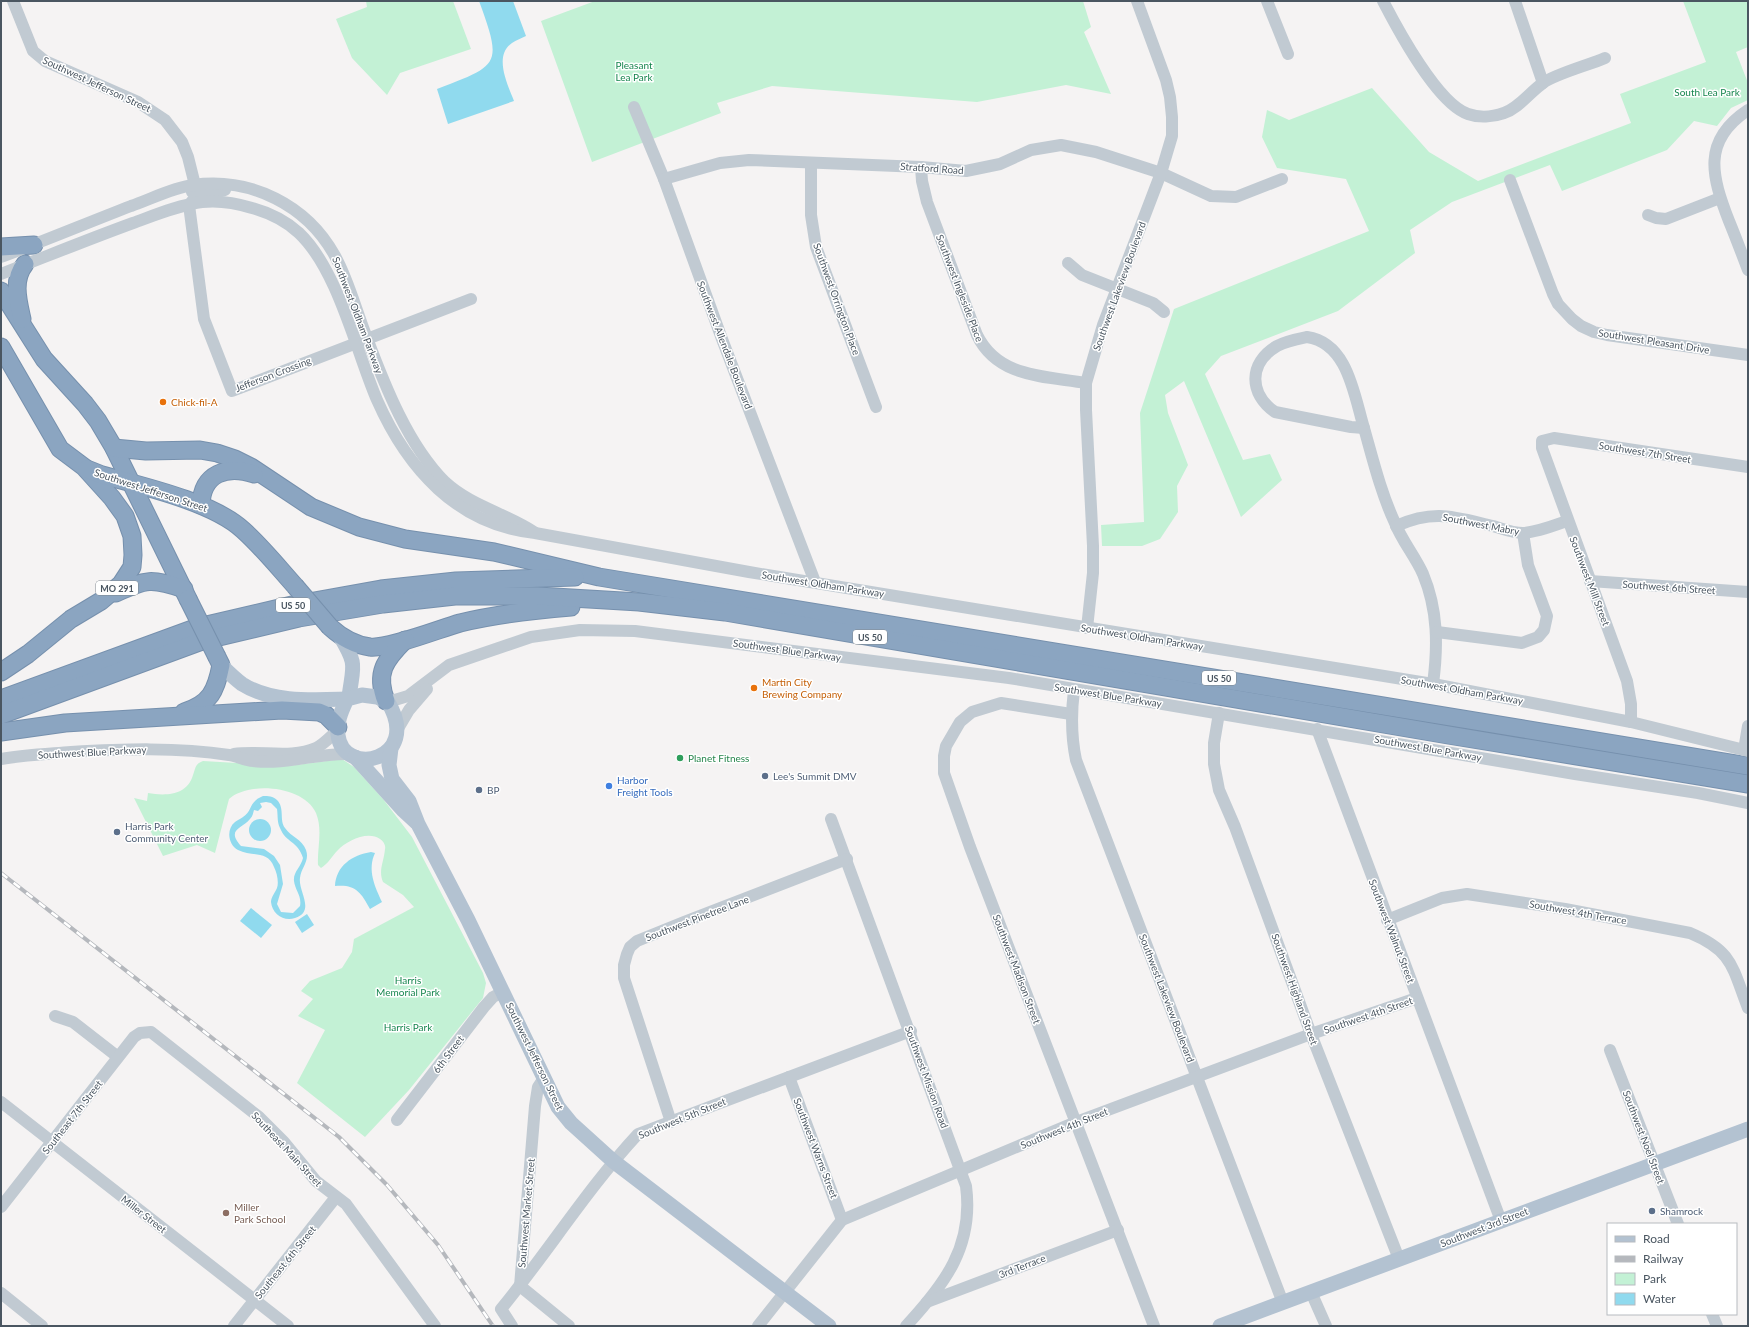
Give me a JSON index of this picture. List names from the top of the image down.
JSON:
{
  "streets": {
    "highway": ["Southwest Jefferson Street", "MO 291", "US 50"],
    "main road": ["Southwest 3rd Street"],
    "street": [
      "Stratford Road",
      "Southwest Lakeview Boulevard",
      "Southwest Ingleside Place",
      "Southwest Orrington Place",
      "Southwest Oldham Parkway",
      "Southwest Pleasant Drive",
      "Southwest Allendale Boulevard",
      "Jefferson Crossing",
      "Southwest 7th Street",
      "Southwest Mabry",
      "Southwest Mill Street",
      "Southwest 6th Street",
      "Southwest Blue Parkway",
      "Southwest 4th Terrace",
      "Southwest Pinetree Lane",
      "Southwest Walnut Street",
      "Southwest Madison Street",
      "Southwest Highland Street",
      "Southwest 4th Street",
      "6th Street",
      "Southwest Mission Road",
      "Southeast 7th Street",
      "Southwest 5th Street",
      "Southwest Noel Street",
      "Southwest Warns Street",
      "Southeast Main Street",
      "Southwest Market Street",
      "Miller Street",
      "Southeast 6th Street",
      "3rd Terrace"
    ]
  },
  "crossings": [
    ["Southwest Jefferson Street", "Southwest Oldham Parkway"],
    ["Southwest Jefferson Street", "MO 291"],
    ["Southwest Jefferson Street", "Southwest Blue Parkway"],
    ["Southwest Jefferson Street", "Southwest 4th Street"],
    ["Southwest Jefferson Street", "6th Street"],
    ["Southwest Jefferson Street", "Southwest 5th Street"],
    ["Southwest Jefferson Street", "Southwest Market Street"],
    ["Stratford Road", "Southwest Lakeview Boulevard"],
    ["Stratford Road", "Southwest Ingleside Place"],
    ["Stratford Road", "Southwest Orrington Place"],
    ["Stratford Road", "Southwest Allendale Boulevard"],
    ["Southwest Lakeview Boulevard", "Southwest Ingleside Place"],
    ["Southwest Lakeview Boulevard", "Southwest Oldham Parkway"],
    ["Southwest Lakeview Boulevard", "Southwest Blue Parkway"],
    ["Southwest Lakeview Boulevard", "Southwest Madison Street"],
    ["Southwest Lakeview Boulevard", "Southwest 4th Street"],
    ["Southwest Lakeview Boulevard", "Southwest 3rd Street"],
    ["Southwest Oldham Parkway", "Southwest Allendale Boulevard"],
    ["Southwest Oldham Parkway", "Jefferson Crossing"],
    ["Southwest Oldham Parkway", "Southwest Mill Street"],
    ["Southwest Oldham Parkway", "US 50"],
    ["Southwest 7th Street", "Southwest Mill Street"],
    ["Southwest Mabry", "Southwest Mill Street"],
    ["Southwest Mill Street", "Southwest 6th Street"],
    ["Southwest Blue Parkway", "Southwest Walnut Street"],
    ["Southwest Blue Parkway", "Southwest Highland Street"],
    ["Southwest 4th Terrace", "Southwest Walnut Street"],
    ["Southwest Pinetree Lane", "Southwest Mission Road"],
    ["Southwest Pinetree Lane", "Southwest 5th Street"],
    ["Southwest Walnut Street", "Southwest 4th Street"],
    ["Southwest Walnut Street", "Southwest 3rd Street"],
    ["Southwest Madison Street", "Southwest 4th Street"],
    ["Southwest Madison Street", "3rd Terrace"],
    ["Southwest Highland Street", "Southwest 4th Street"],
    ["Southwest Highland Street", "Southwest 3rd Street"],
    ["Southwest 4th Street", "Southwest Mission Road"],
    ["Southwest 4th Street", "Southwest Warns Street"],
    ["Southwest Mission Road", "Southwest 5th Street"],
    ["Southwest Mission Road", "3rd Terrace"],
    ["Southeast 7th Street", "Southeast Main Street"],
    ["Southeast 7th Street", "Miller Street"],
    ["Southwest 5th Street", "Southwest Warns Street"],
    ["Southwest 5th Street", "Southwest Market Street"],
    ["Southwest Noel Street", "Southwest 3rd Street"],
    ["Southeast Main Street", "Southeast 6th Street"],
    ["Miller Street", "Southeast 6th Street"]
  ],
  "parks": [
    "Pleasant Lea Park",
    "South Lea Park",
    "Harris Memorial Park",
    "Harris Park"
  ],
  "places": [
    "Chick-fil-A",
    "Martin City Brewing Company",
    "Planet Fitness",
    "Lee's Summit DMV",
    "Harbor Freight Tools",
    "BP",
    "Harris Park Community Center",
    "Shamrock",
    "Miller Park School"
  ],
  "legend": [
    "Road",
    "Railway",
    "Park",
    "Water"
  ]
}
